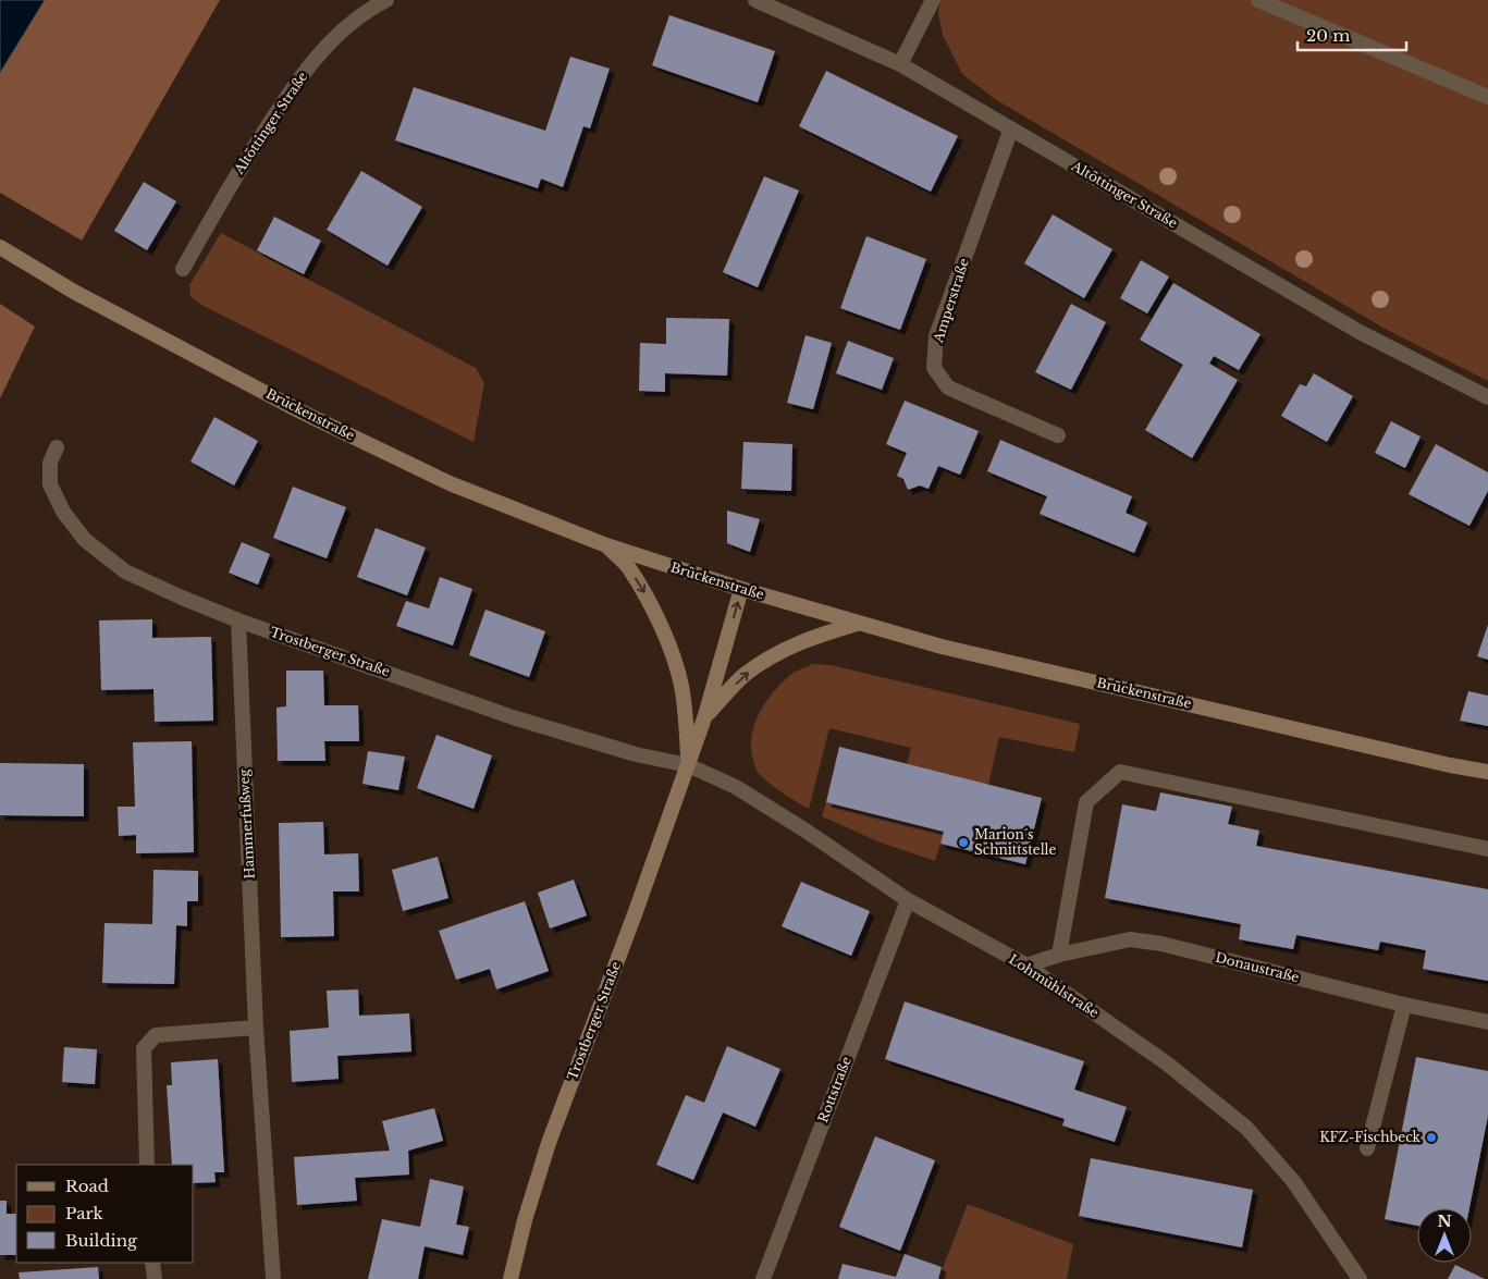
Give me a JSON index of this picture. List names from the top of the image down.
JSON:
{
  "streets": {
    "main road": ["Brückenstraße", "Trostberger Straße"],
    "street": [
      "Altöttinger Straße",
      "Amperstraße",
      "Hammerfußweg",
      "Donaustraße",
      "Lohmühlstraße",
      "Rottstraße"
    ]
  },
  "crossings": [
    ["Altöttinger Straße", "Amperstraße"],
    ["Brückenstraße", "Trostberger Straße"],
    ["Trostberger Straße", "Hammerfußweg"],
    ["Trostberger Straße", "Lohmühlstraße"],
    ["Donaustraße", "Lohmühlstraße"],
    ["Lohmühlstraße", "Rottstraße"]
  ],
  "places": ["Marion´s Schnittstelle", "KFZ-Fischbeck"],
  "legend": ["Road", "Park", "Building"],
  "scale_bar": "20 m",
  "north": "top"
}
